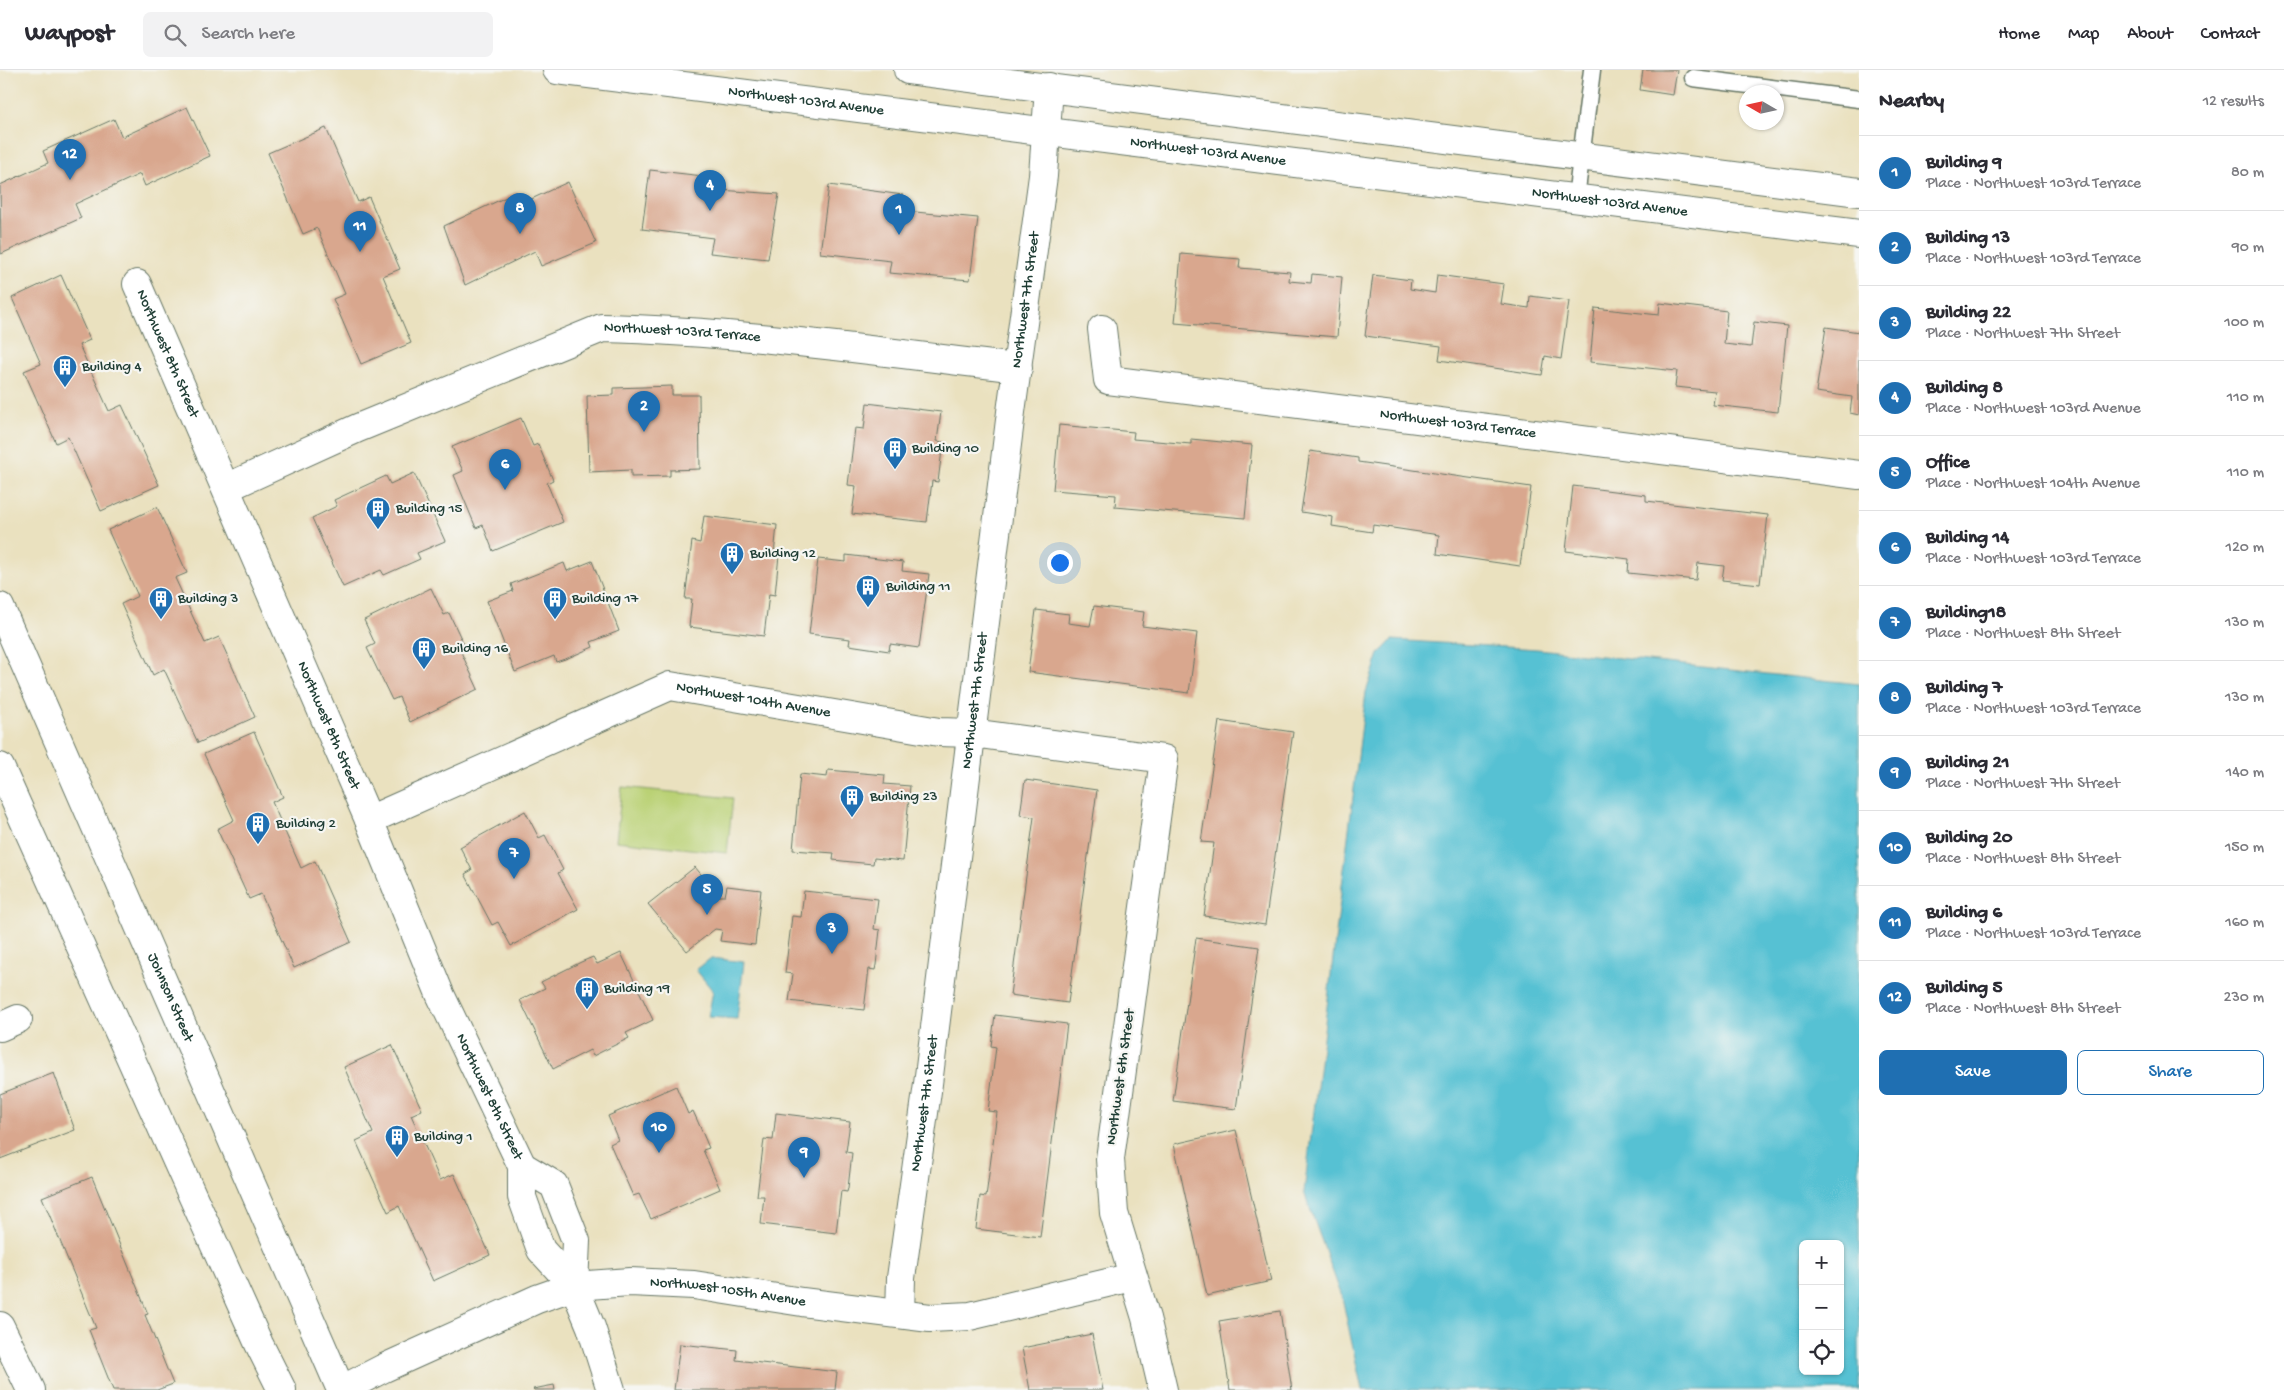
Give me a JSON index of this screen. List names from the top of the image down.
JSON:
{
  "streets": {
    "street": [
      "Northwest 103rd Avenue",
      "Northwest 7th Street",
      "Northwest 103rd Terrace",
      "Northwest 8th Street",
      "Northwest 104th Avenue",
      "Johnson Street",
      "Northwest 6th Street",
      "Northwest 105th Avenue"
    ]
  },
  "crossings": [
    ["Northwest 103rd Avenue", "Northwest 7th Street"],
    ["Northwest 7th Street", "Northwest 103rd Terrace"],
    ["Northwest 7th Street", "Northwest 104th Avenue"],
    ["Northwest 7th Street", "Northwest 105th Avenue"],
    ["Northwest 103rd Terrace", "Northwest 8th Street"],
    ["Northwest 8th Street", "Northwest 104th Avenue"],
    ["Northwest 8th Street", "Northwest 105th Avenue"],
    ["Northwest 104th Avenue", "Northwest 6th Street"],
    ["Johnson Street", "Northwest 105th Avenue"],
    ["Northwest 6th Street", "Northwest 105th Avenue"]
  ],
  "places": {
    "building": [
      "Building 4",
      "Building 10",
      "Building 15",
      "Building 12",
      "Building 11",
      "Building 3",
      "Building 17",
      "Building 16",
      "Building 23",
      "Building 2",
      "Building 19",
      "Building 1"
    ]
  },
  "north": "left",
  "page": {
    "header": "Waypost",
    "search": "Search here",
    "nav": [
      "Home",
      "Map",
      "About",
      "Contact"
    ],
    "heading": ["Nearby", "12 results"],
    "list": [
      {
        "mark": "1",
        "name": "Building 9",
        "note": "Place · Northwest 103rd Terrace",
        "value": "80 m"
      },
      {
        "mark": "2",
        "name": "Building 13",
        "note": "Place · Northwest 103rd Terrace",
        "value": "90 m"
      },
      {
        "mark": "3",
        "name": "Building 22",
        "note": "Place · Northwest 7th Street",
        "value": "100 m"
      },
      {
        "mark": "4",
        "name": "Building 8",
        "note": "Place · Northwest 103rd Avenue",
        "value": "110 m"
      },
      {
        "mark": "5",
        "name": "Office",
        "note": "Place · Northwest 104th Avenue",
        "value": "110 m"
      },
      {
        "mark": "6",
        "name": "Building 14",
        "note": "Place · Northwest 103rd Terrace",
        "value": "120 m"
      },
      {
        "mark": "7",
        "name": "Building18",
        "note": "Place · Northwest 8th Street",
        "value": "130 m"
      },
      {
        "mark": "8",
        "name": "Building 7",
        "note": "Place · Northwest 103rd Terrace",
        "value": "130 m"
      },
      {
        "mark": "9",
        "name": "Building 21",
        "note": "Place · Northwest 7th Street",
        "value": "140 m"
      },
      {
        "mark": "10",
        "name": "Building 20",
        "note": "Place · Northwest 8th Street",
        "value": "150 m"
      },
      {
        "mark": "11",
        "name": "Building 6",
        "note": "Place · Northwest 103rd Terrace",
        "value": "160 m"
      },
      {
        "mark": "12",
        "name": "Building 5",
        "note": "Place · Northwest 8th Street",
        "value": "230 m"
      }
    ],
    "pins": [
      "12",
      "4",
      "8",
      "1",
      "11",
      "2",
      "6",
      "7",
      "5",
      "3",
      "10",
      "9"
    ],
    "buttons": ["Save", "Share"],
    "map_buttons": ["+", "−"]
  }
}
